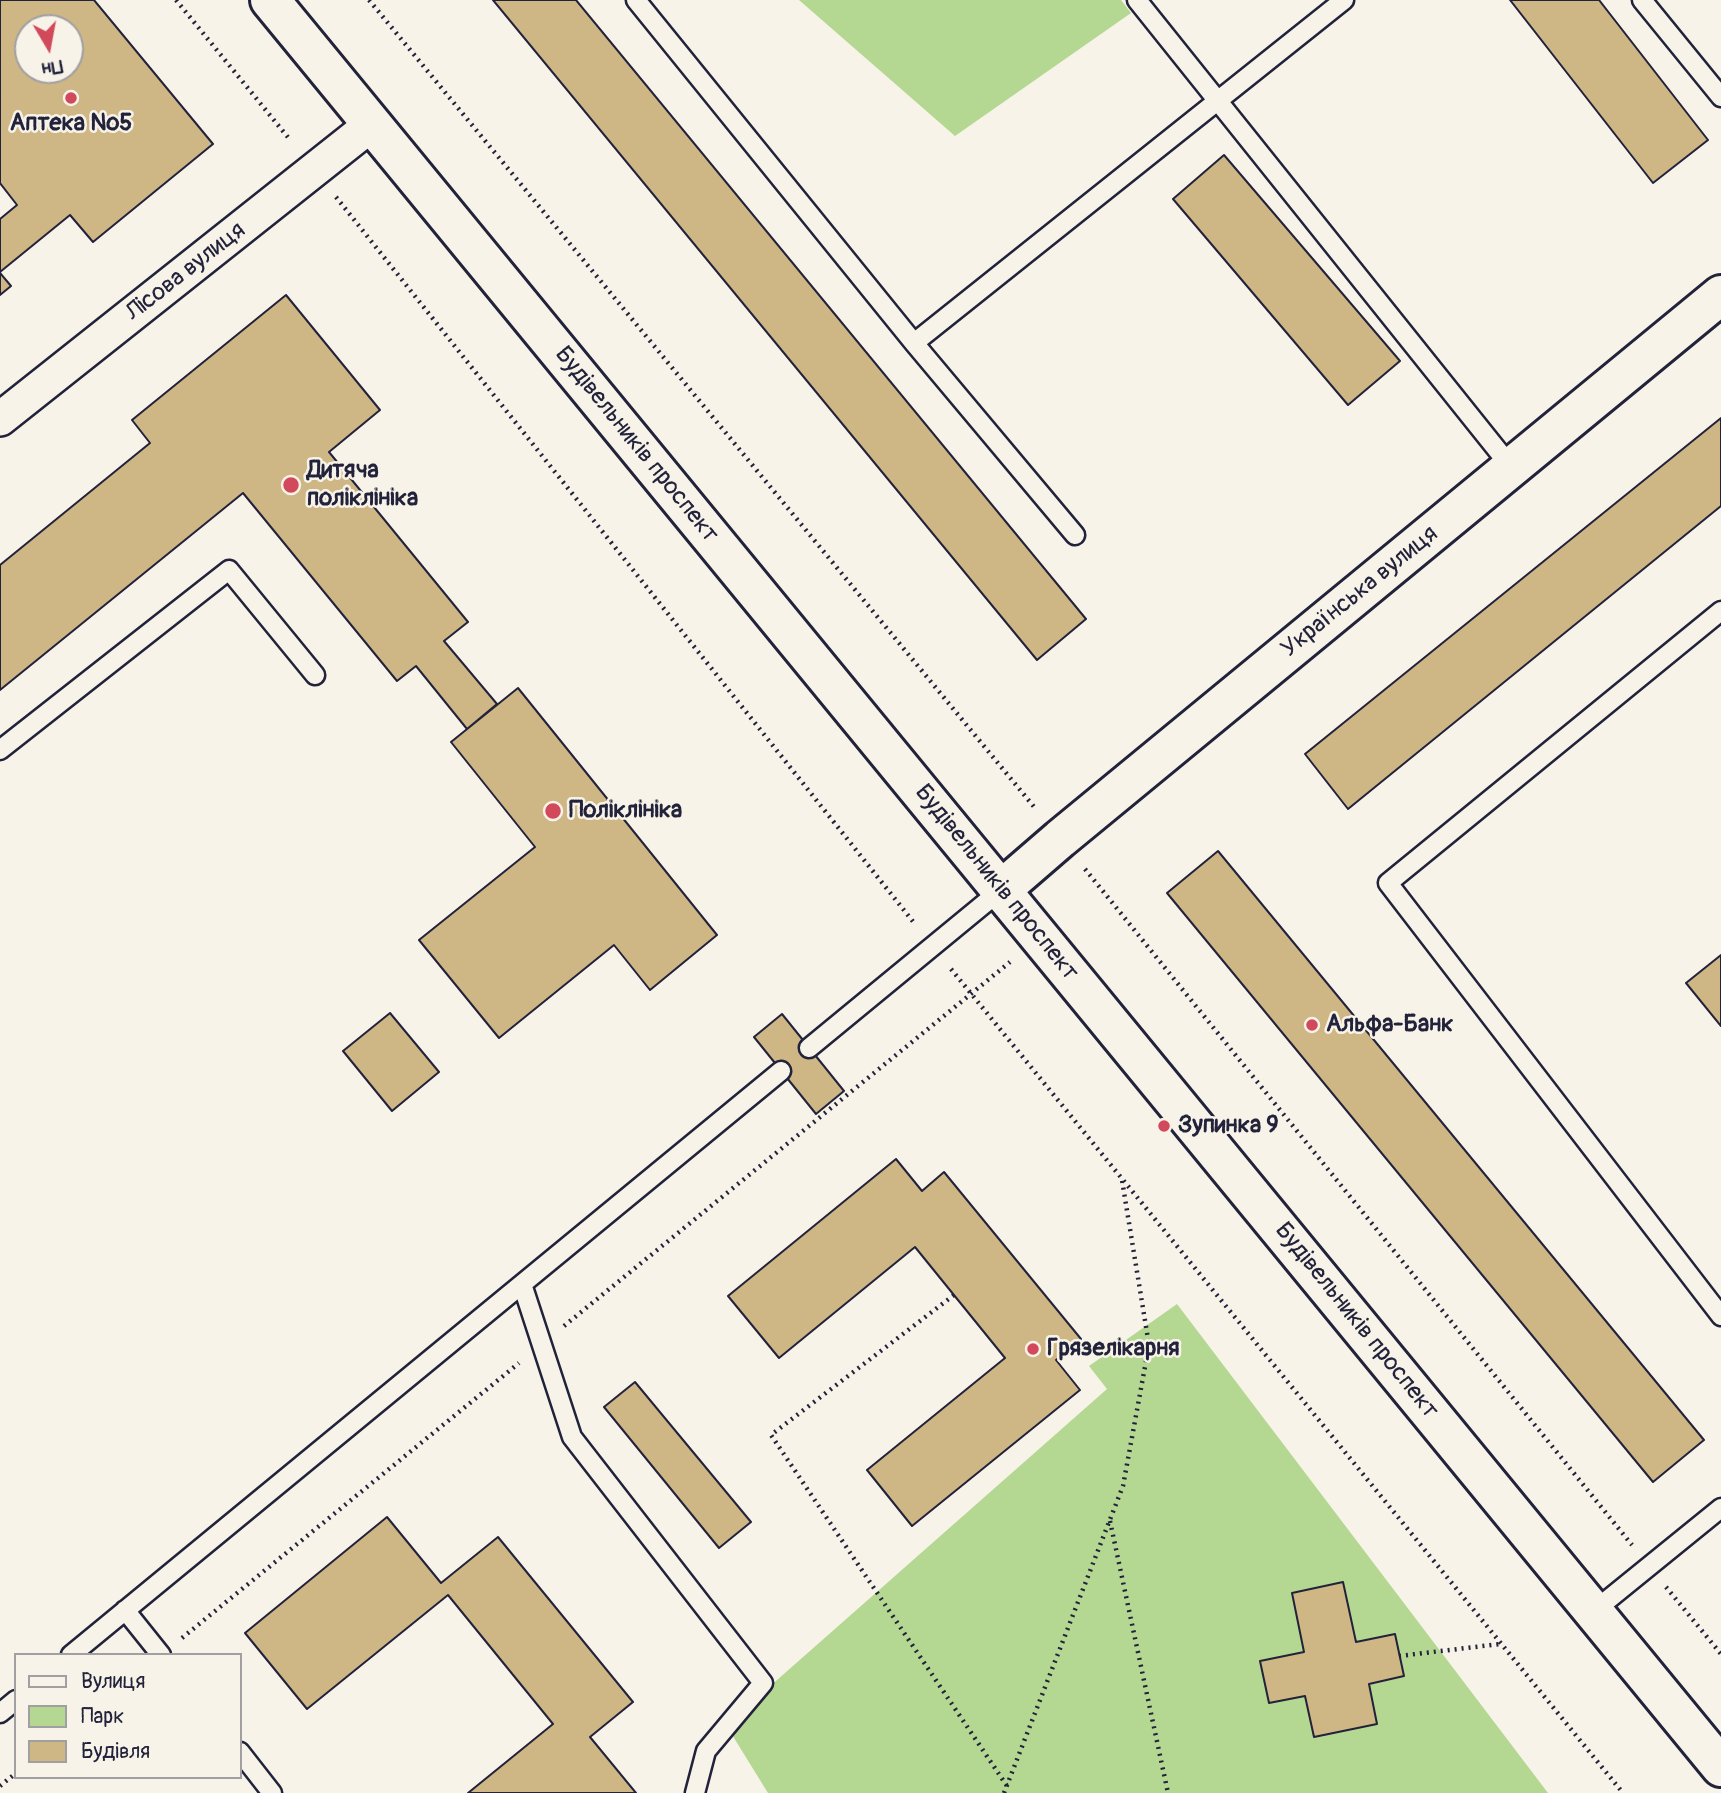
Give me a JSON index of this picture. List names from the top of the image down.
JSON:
{
  "streets": {
    "street": ["Лісова вулиця", "Будівельників проспект", "Українська вулиця"]
  },
  "crossings": [
    ["Лісова вулиця", "Будівельників проспект"],
    ["Будівельників проспект", "Українська вулиця"]
  ],
  "places": [
    "Аптека №5",
    "Дитяча поліклініка",
    "Поліклініка",
    "Альфа-Банк",
    "Зупинка 9",
    "Грязелікарня"
  ],
  "legend": ["Вулиця", "Парк", "Будівля"],
  "north": "bottom"
}
